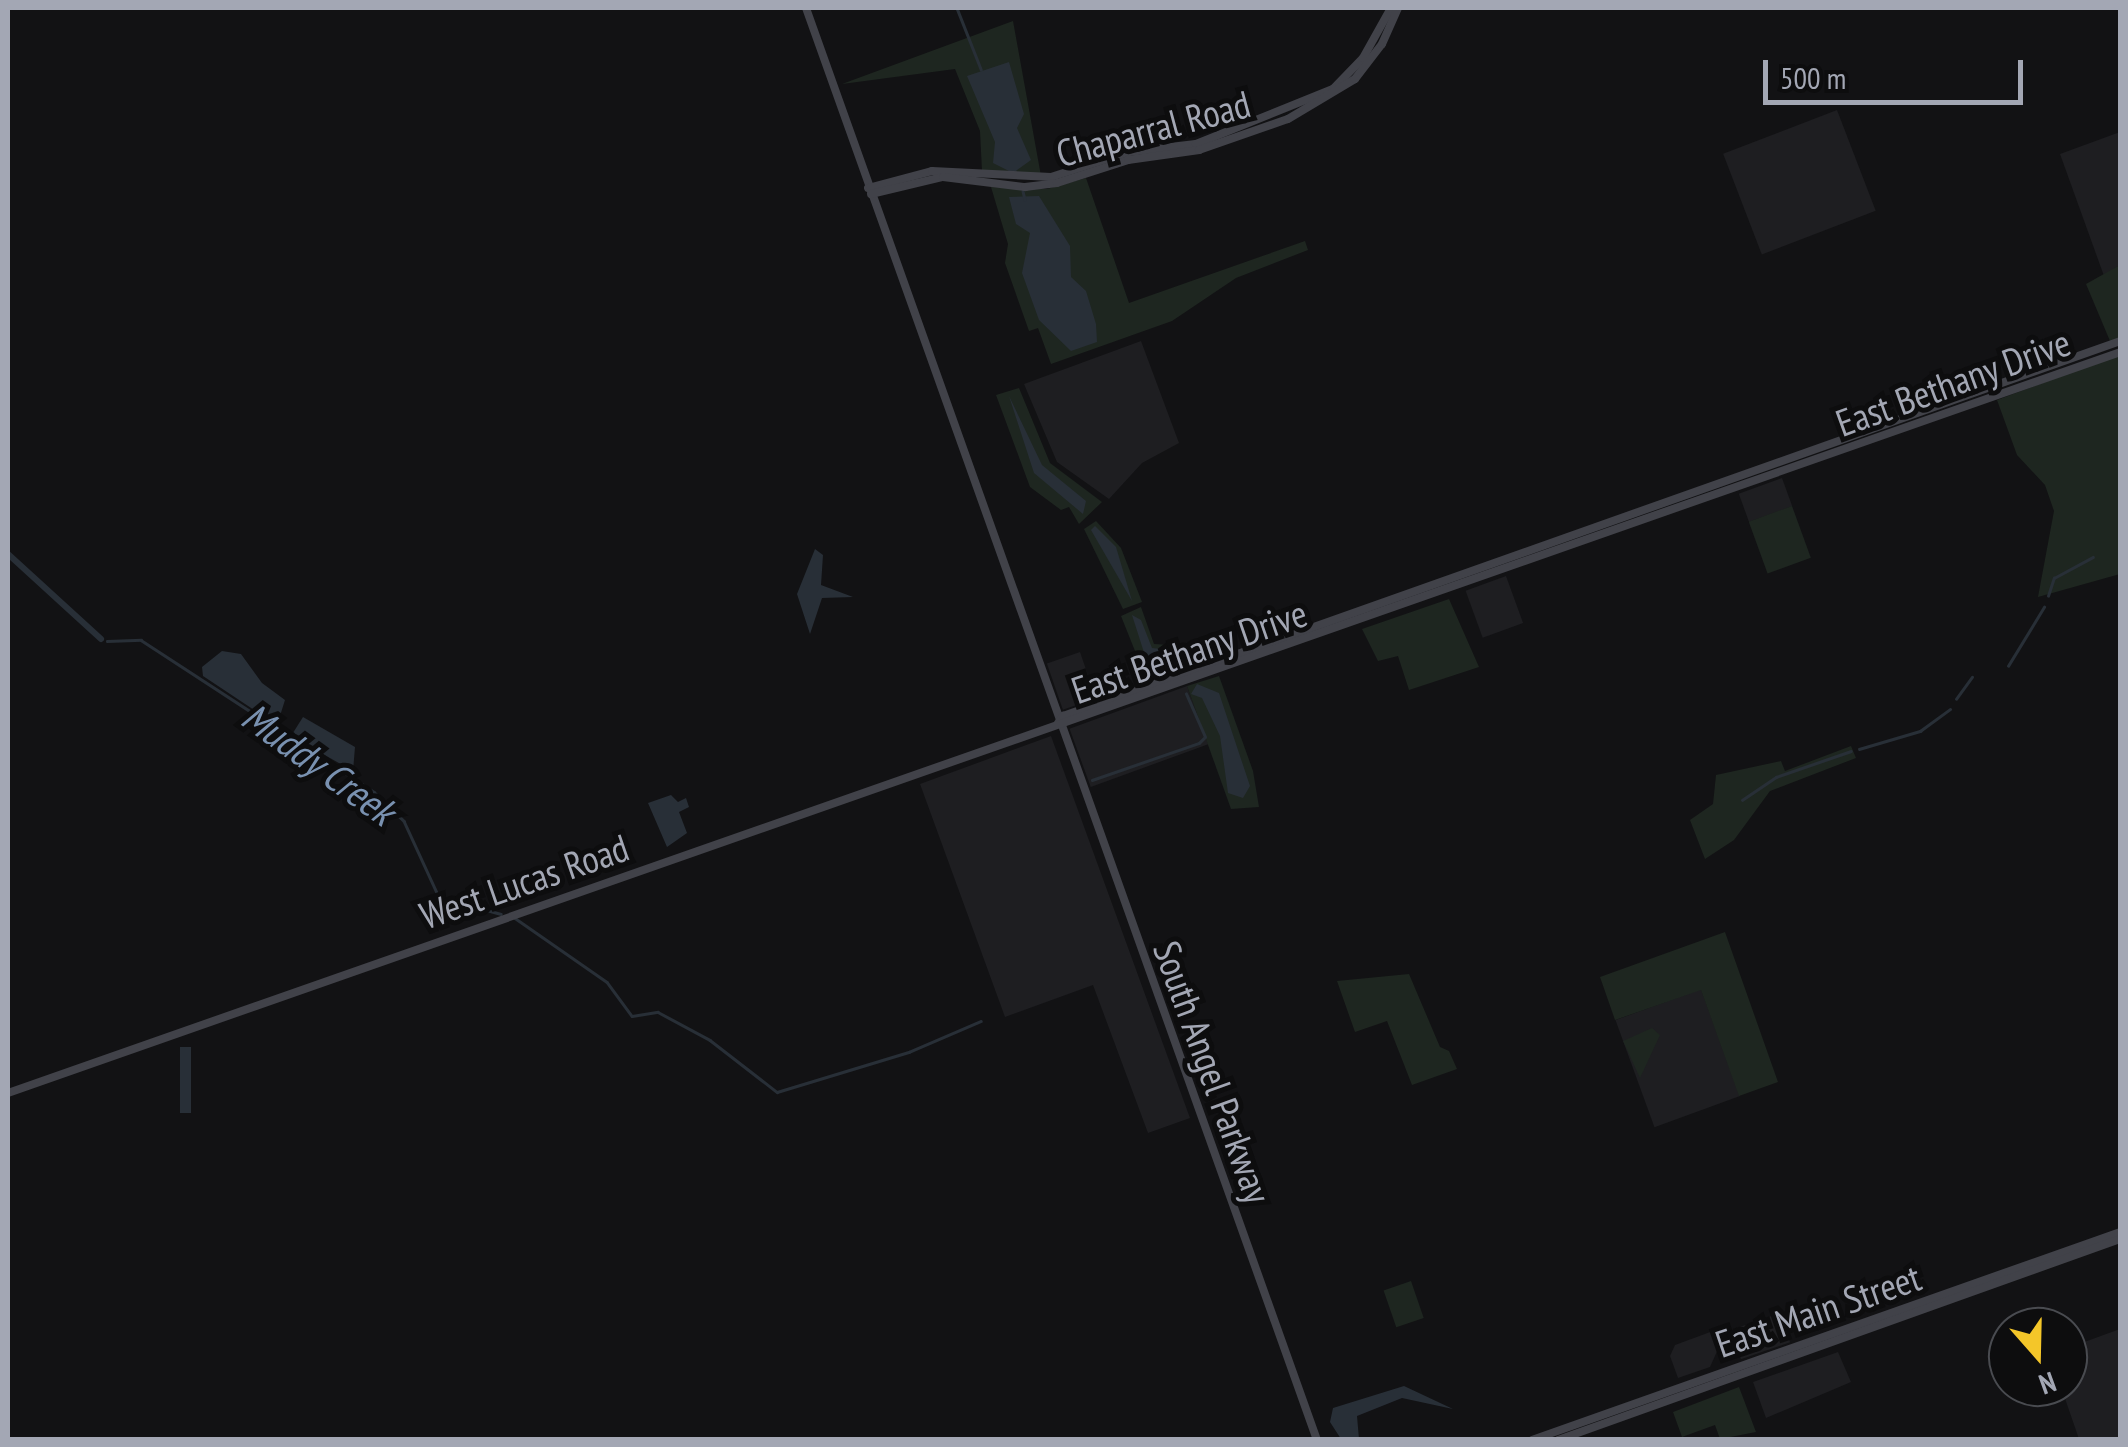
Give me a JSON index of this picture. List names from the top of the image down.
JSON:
{
  "streets": {
    "main road": [
      "Chaparral Road",
      "East Bethany Drive",
      "West Lucas Road",
      "South Angel Parkway",
      "East Main Street"
    ]
  },
  "crossings": [
    ["Chaparral Road", "South Angel Parkway"],
    ["East Bethany Drive", "West Lucas Road"],
    ["East Bethany Drive", "South Angel Parkway"],
    ["West Lucas Road", "South Angel Parkway"]
  ],
  "water": ["Muddy Creek"],
  "scale_bar": "500 m",
  "north": "bottom"
}
